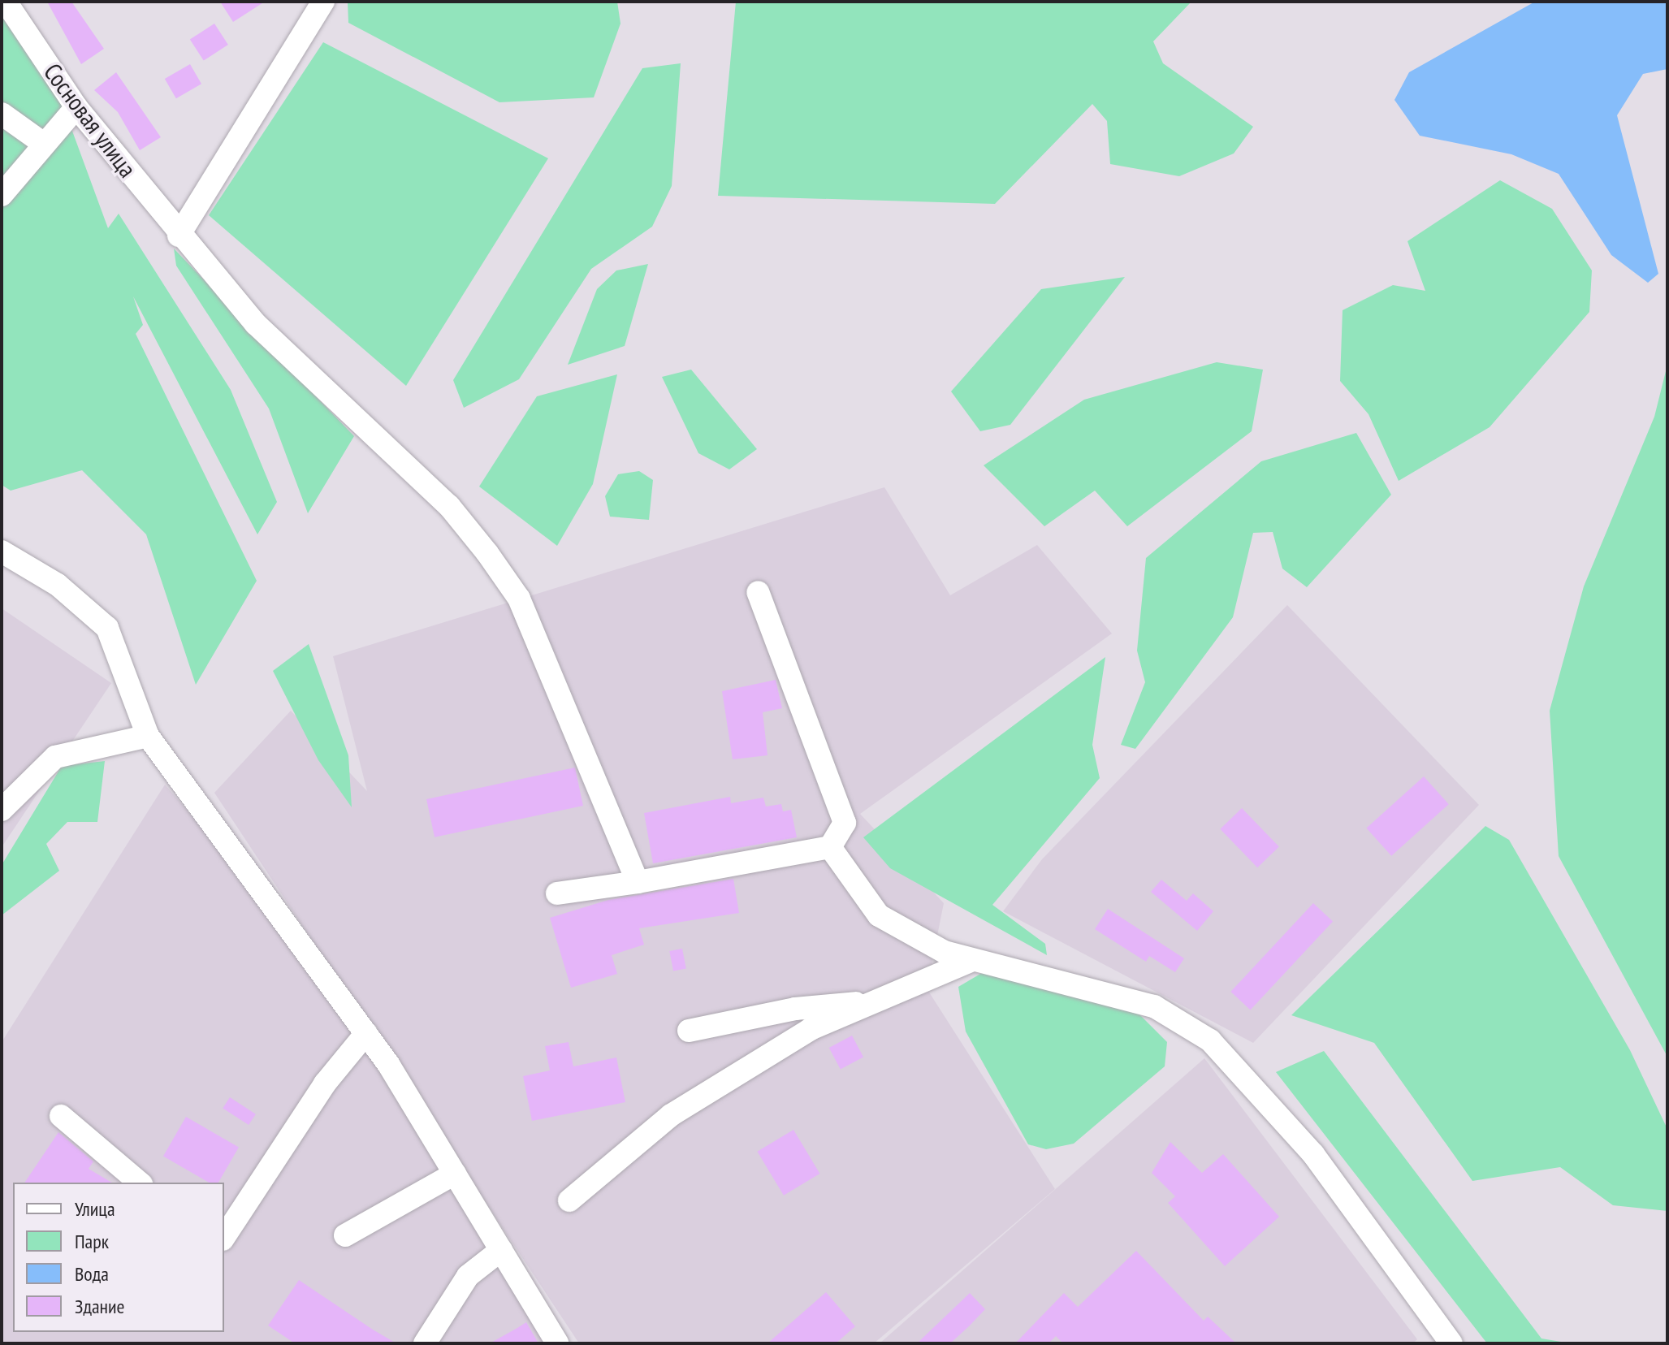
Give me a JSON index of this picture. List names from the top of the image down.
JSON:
{
  "streets": {
    "street": ["Сосновая улица"]
  },
  "legend": [
    "Улица",
    "Парк",
    "Вода",
    "Здание"
  ]
}
